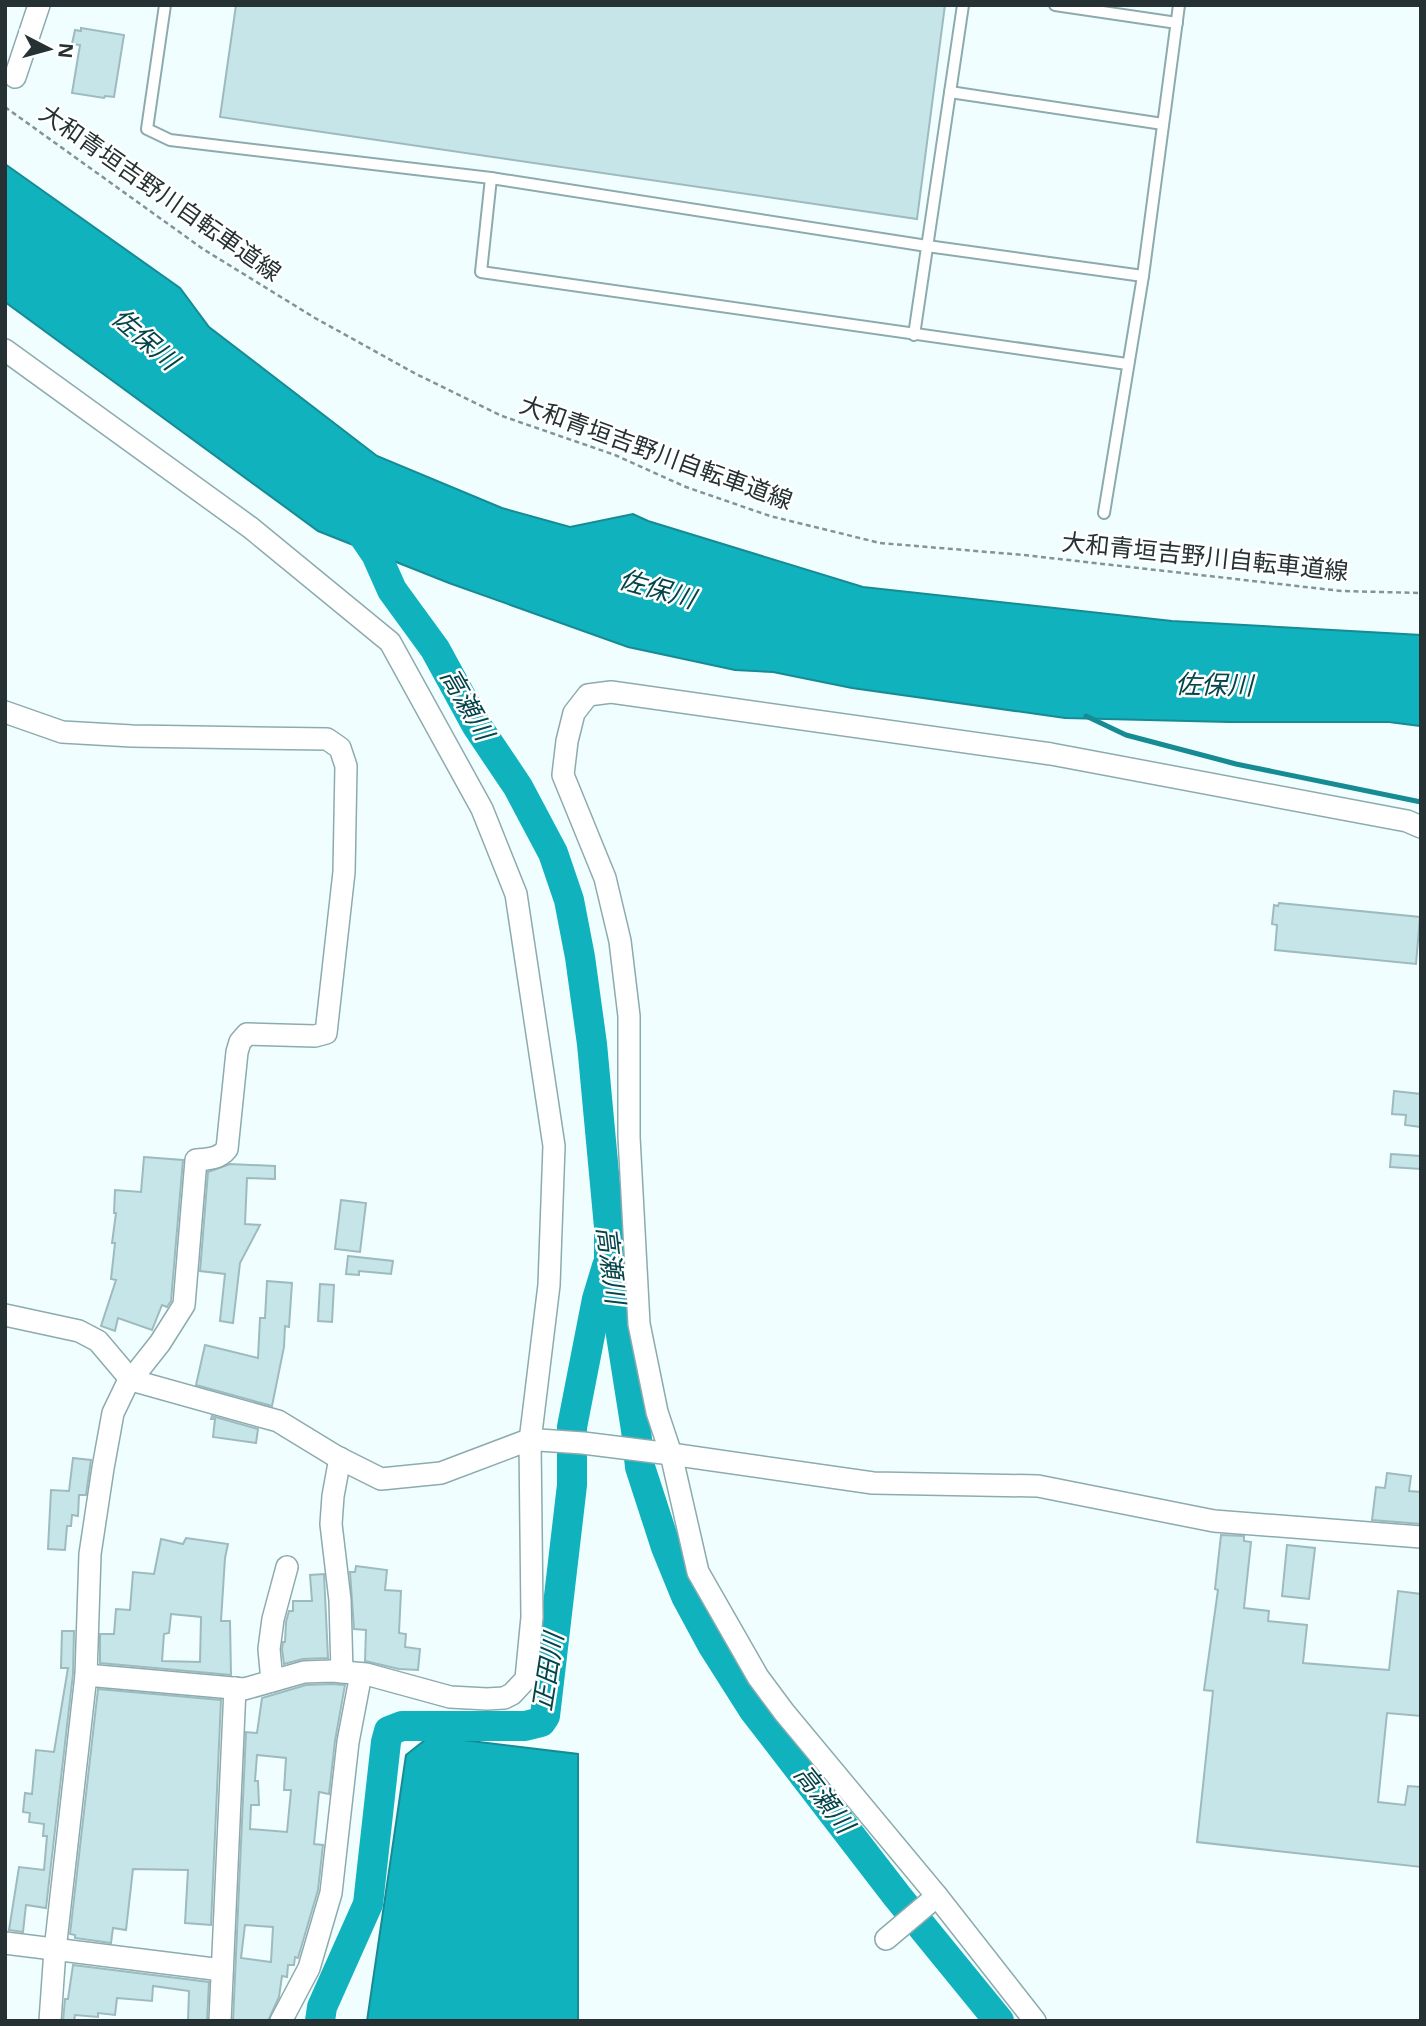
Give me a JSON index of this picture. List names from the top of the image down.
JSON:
{
  "streets": {
    "path": ["大和青垣吉野川自転車道線"]
  },
  "water": ["佐保川", "高瀬川", "正田川"],
  "north": "right"
}
